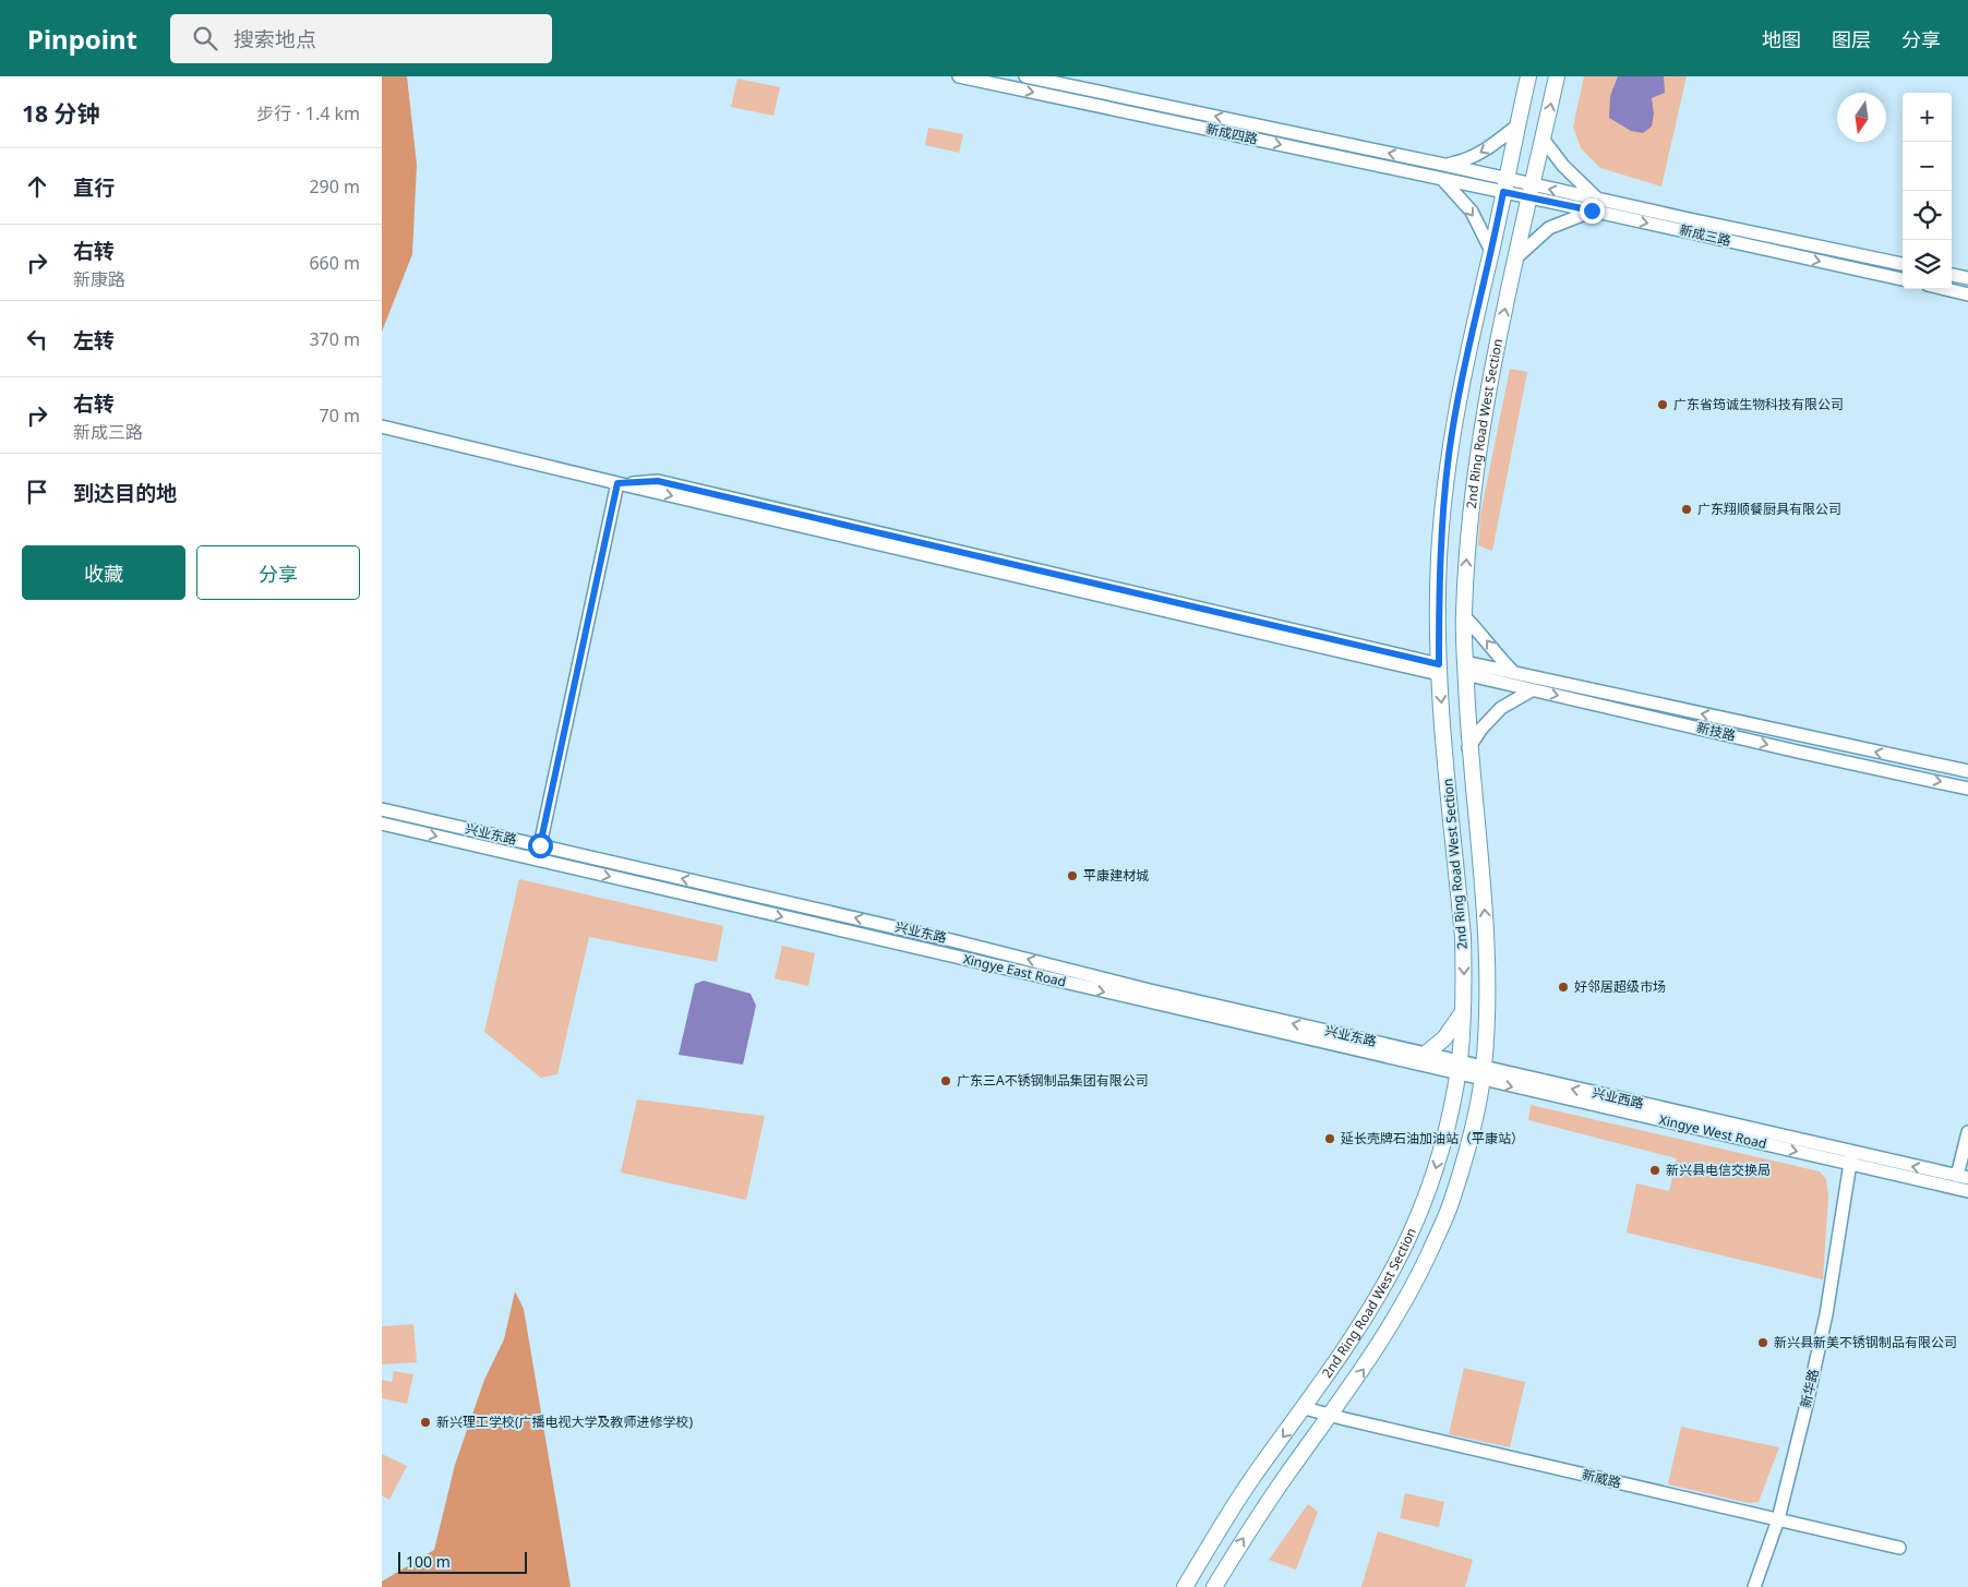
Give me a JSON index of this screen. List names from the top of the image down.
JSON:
{
  "streets": {
    "main road": ["2nd Ring Road West Section"],
    "street": [
      "新成四路",
      "新成三路",
      "新技路",
      "兴业东路",
      "Xingye East Road",
      "Xingye West Road",
      "新华路",
      "新威路"
    ]
  },
  "crossings": [
    ["新成四路", "新成三路"],
    ["新成四路", "2nd Ring Road West Section"],
    ["新成三路", "2nd Ring Road West Section"],
    ["2nd Ring Road West Section", "新技路"],
    ["2nd Ring Road West Section", "兴业东路"],
    ["2nd Ring Road West Section", "Xingye East Road"],
    ["2nd Ring Road West Section", "Xingye West Road"],
    ["2nd Ring Road West Section", "新威路"],
    ["兴业东路", "Xingye East Road"],
    ["兴业东路", "Xingye West Road"],
    ["Xingye East Road", "Xingye West Road"],
    ["Xingye West Road", "新华路"],
    ["新华路", "新威路"]
  ],
  "one_way": ["兴业东路", "Xingye East Road"],
  "places": [
    "广东省筠诚生物科技有限公司",
    "广东翔顺餐厨具有限公司",
    "平康建材城",
    "好邻居超级市场",
    "广东三A不锈钢制品集团有限公司",
    "延长壳牌石油加油站（平康站）",
    "新兴县电信交换局",
    "新兴县新美不锈钢制品有限公司",
    "新兴理工学校(广播电视大学及教师进修学校)"
  ],
  "scale_bar": "100 m",
  "north": "bottom",
  "page": {
    "header": "Pinpoint",
    "search": "搜索地点",
    "nav": ["地图", "图层", "分享"],
    "heading": ["18 分钟", "步行 · 1.4 km"],
    "map_buttons": ["+", "−"],
    "list": [
      ["直行", "290 m"],
      ["右转", "新康路", "660 m"],
      ["左转", "370 m"],
      ["右转", "新成三路", "70 m"],
      "到达目的地"
    ],
    "buttons": ["收藏", "分享"],
    "scale": "100 m"
  }
}
